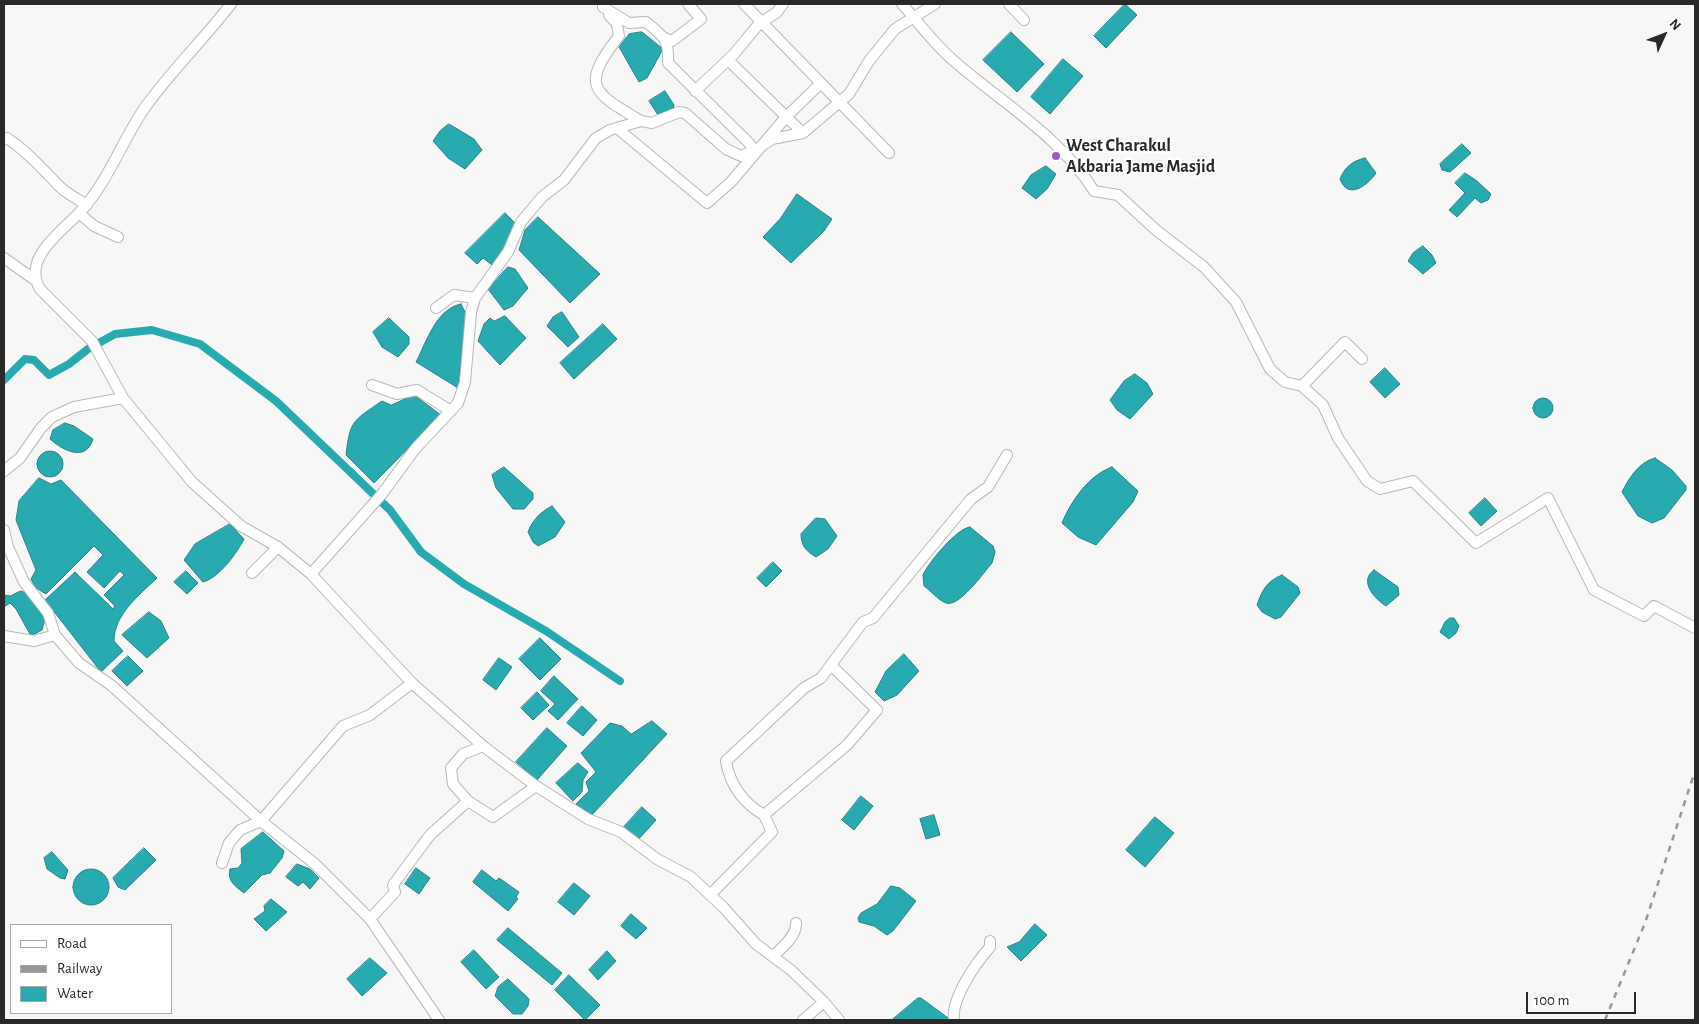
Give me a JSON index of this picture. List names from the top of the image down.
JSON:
{
  "places": ["West Charakul Akbaria Jame Masjid"],
  "legend": ["Road", "Railway", "Water"],
  "scale_bar": "100 m",
  "north": "top right"
}
